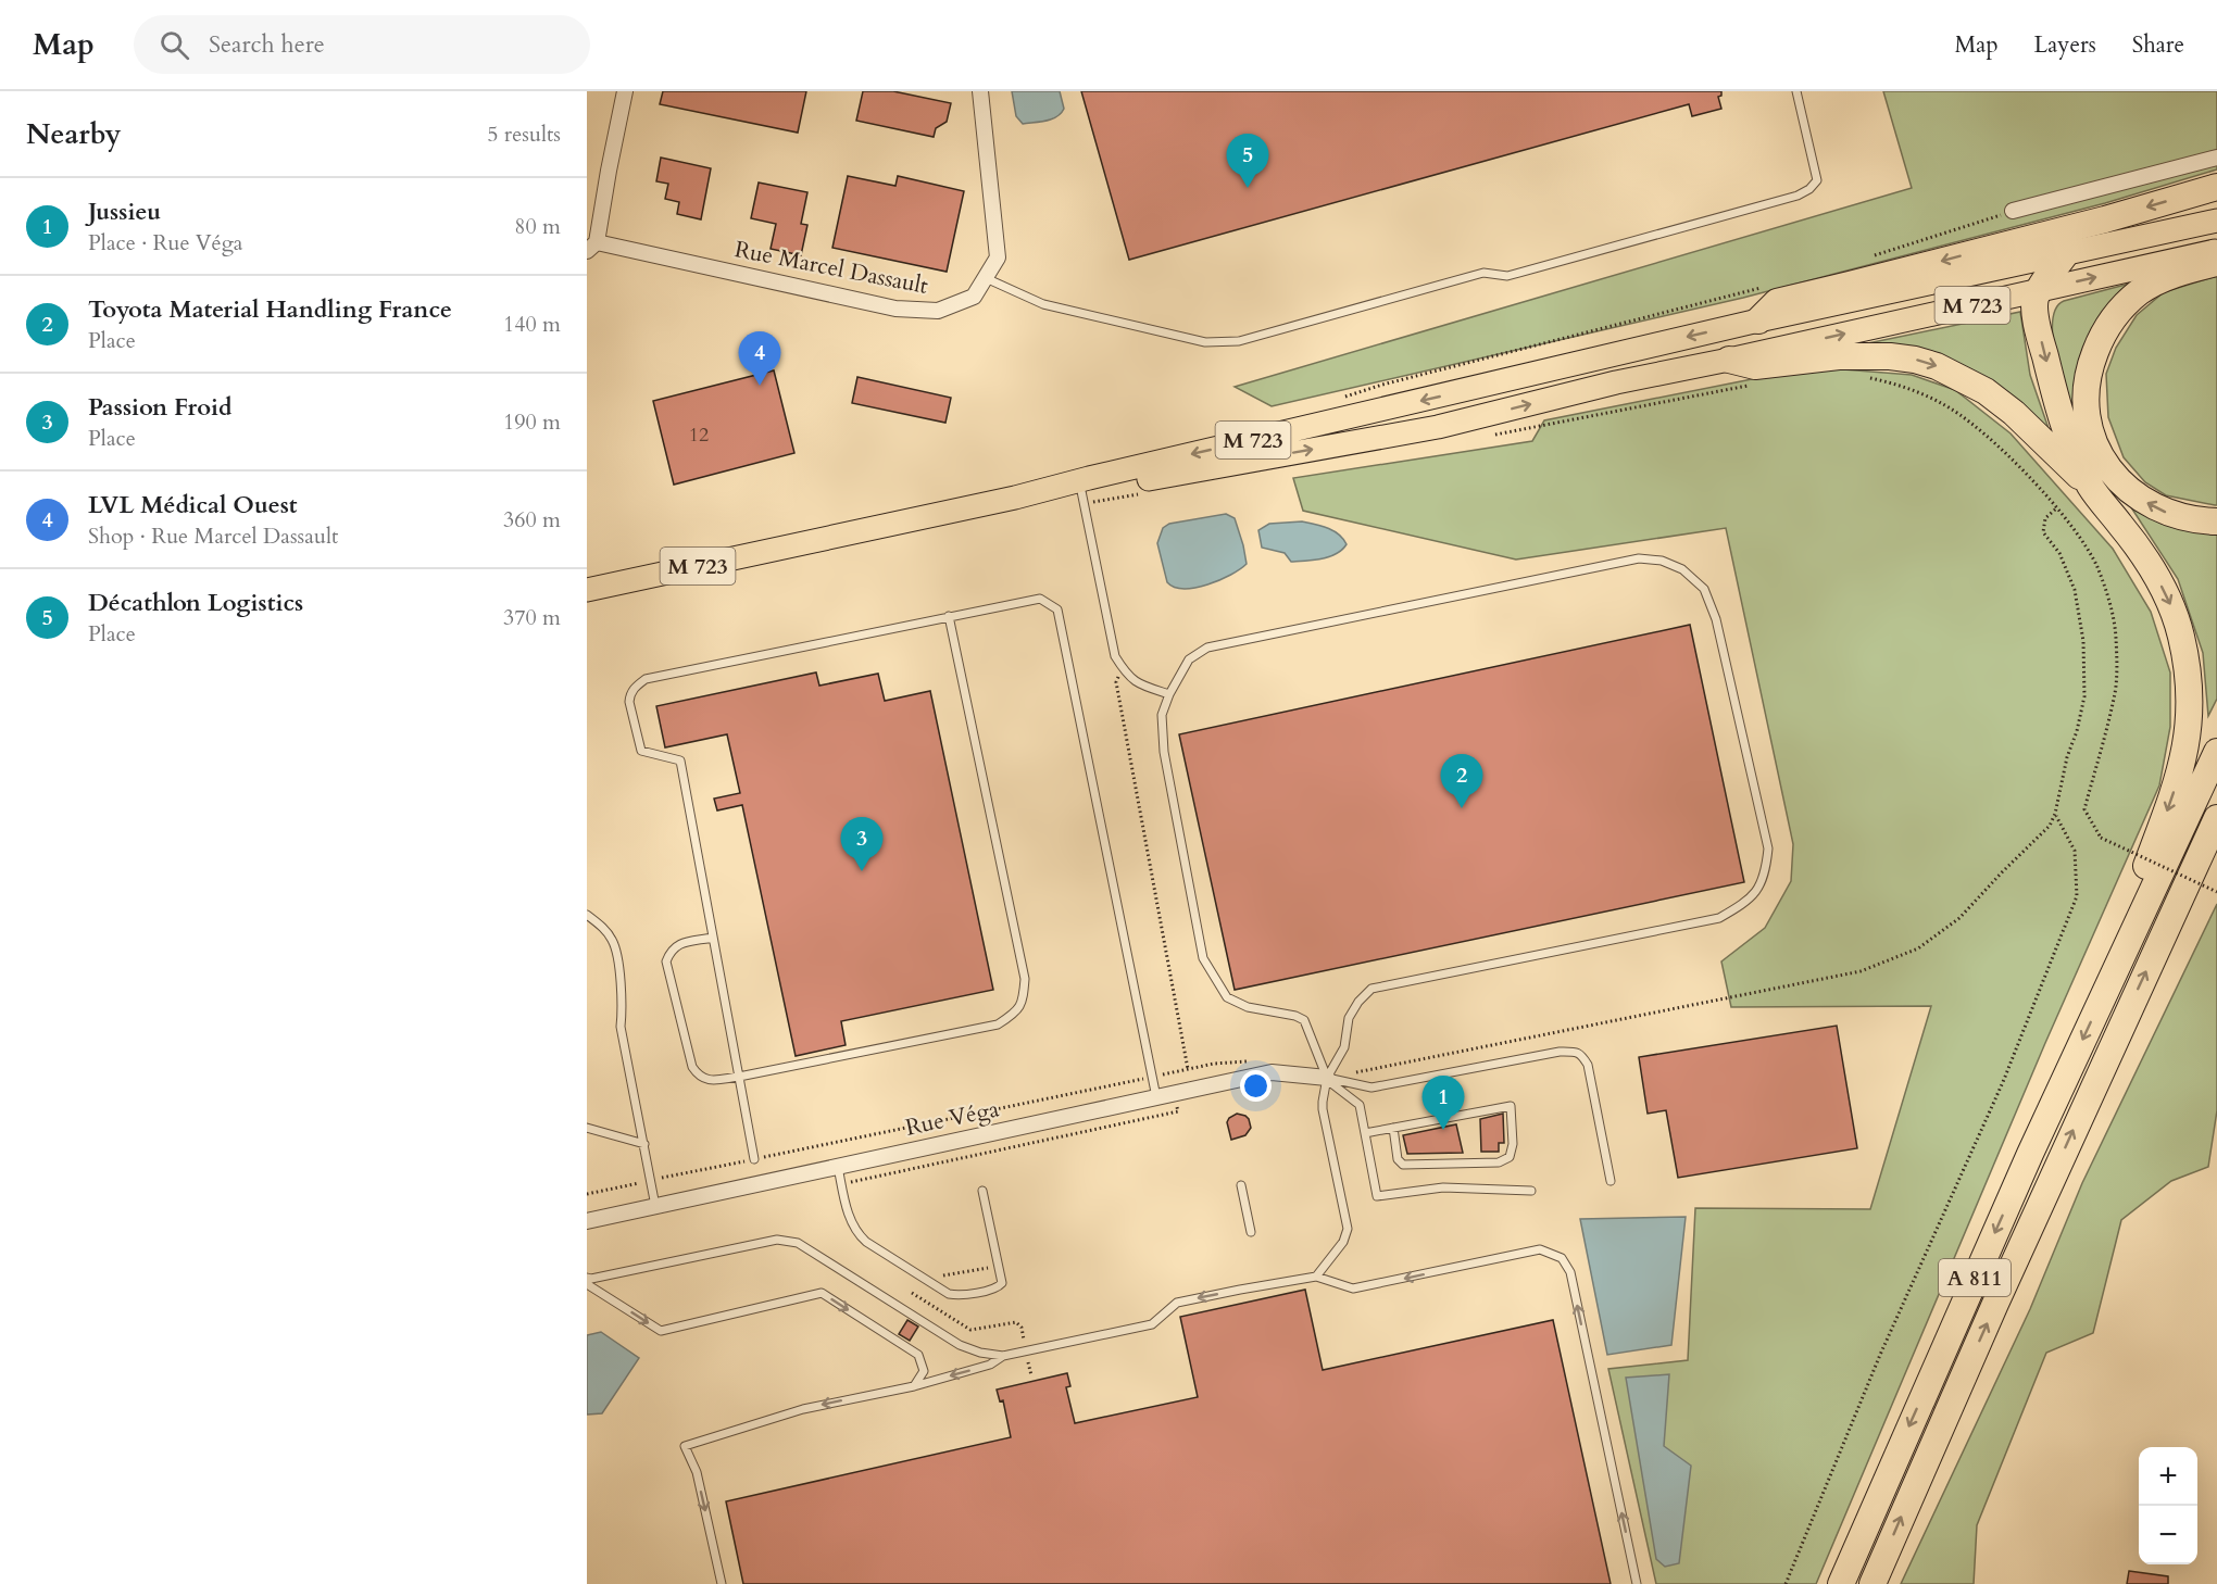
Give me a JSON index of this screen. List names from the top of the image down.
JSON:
{
  "streets": {
    "highway": ["A 811"],
    "main road": ["M 723"],
    "street": ["Rue Marcel Dassault", "Rue Véga"]
  },
  "house_numbers": ["12"],
  "page": {
    "header": "Map",
    "search": "Search here",
    "nav": ["Map", "Layers", "Share"],
    "heading": ["Nearby", "5 results"],
    "pins": [
      "5",
      "4",
      "2",
      "3",
      "1"
    ],
    "list": [
      {
        "mark": "1",
        "name": "Jussieu",
        "note": "Place · Rue Véga",
        "value": "80 m"
      },
      {
        "mark": "2",
        "name": "Toyota Material Handling France",
        "note": "Place",
        "value": "140 m"
      },
      {
        "mark": "3",
        "name": "Passion Froid",
        "note": "Place",
        "value": "190 m"
      },
      {
        "mark": "4",
        "name": "LVL Médical Ouest",
        "note": "Shop · Rue Marcel Dassault",
        "value": "360 m"
      },
      {
        "mark": "5",
        "name": "Décathlon Logistics",
        "note": "Place",
        "value": "370 m"
      }
    ],
    "map_buttons": ["+", "−"]
  }
}
